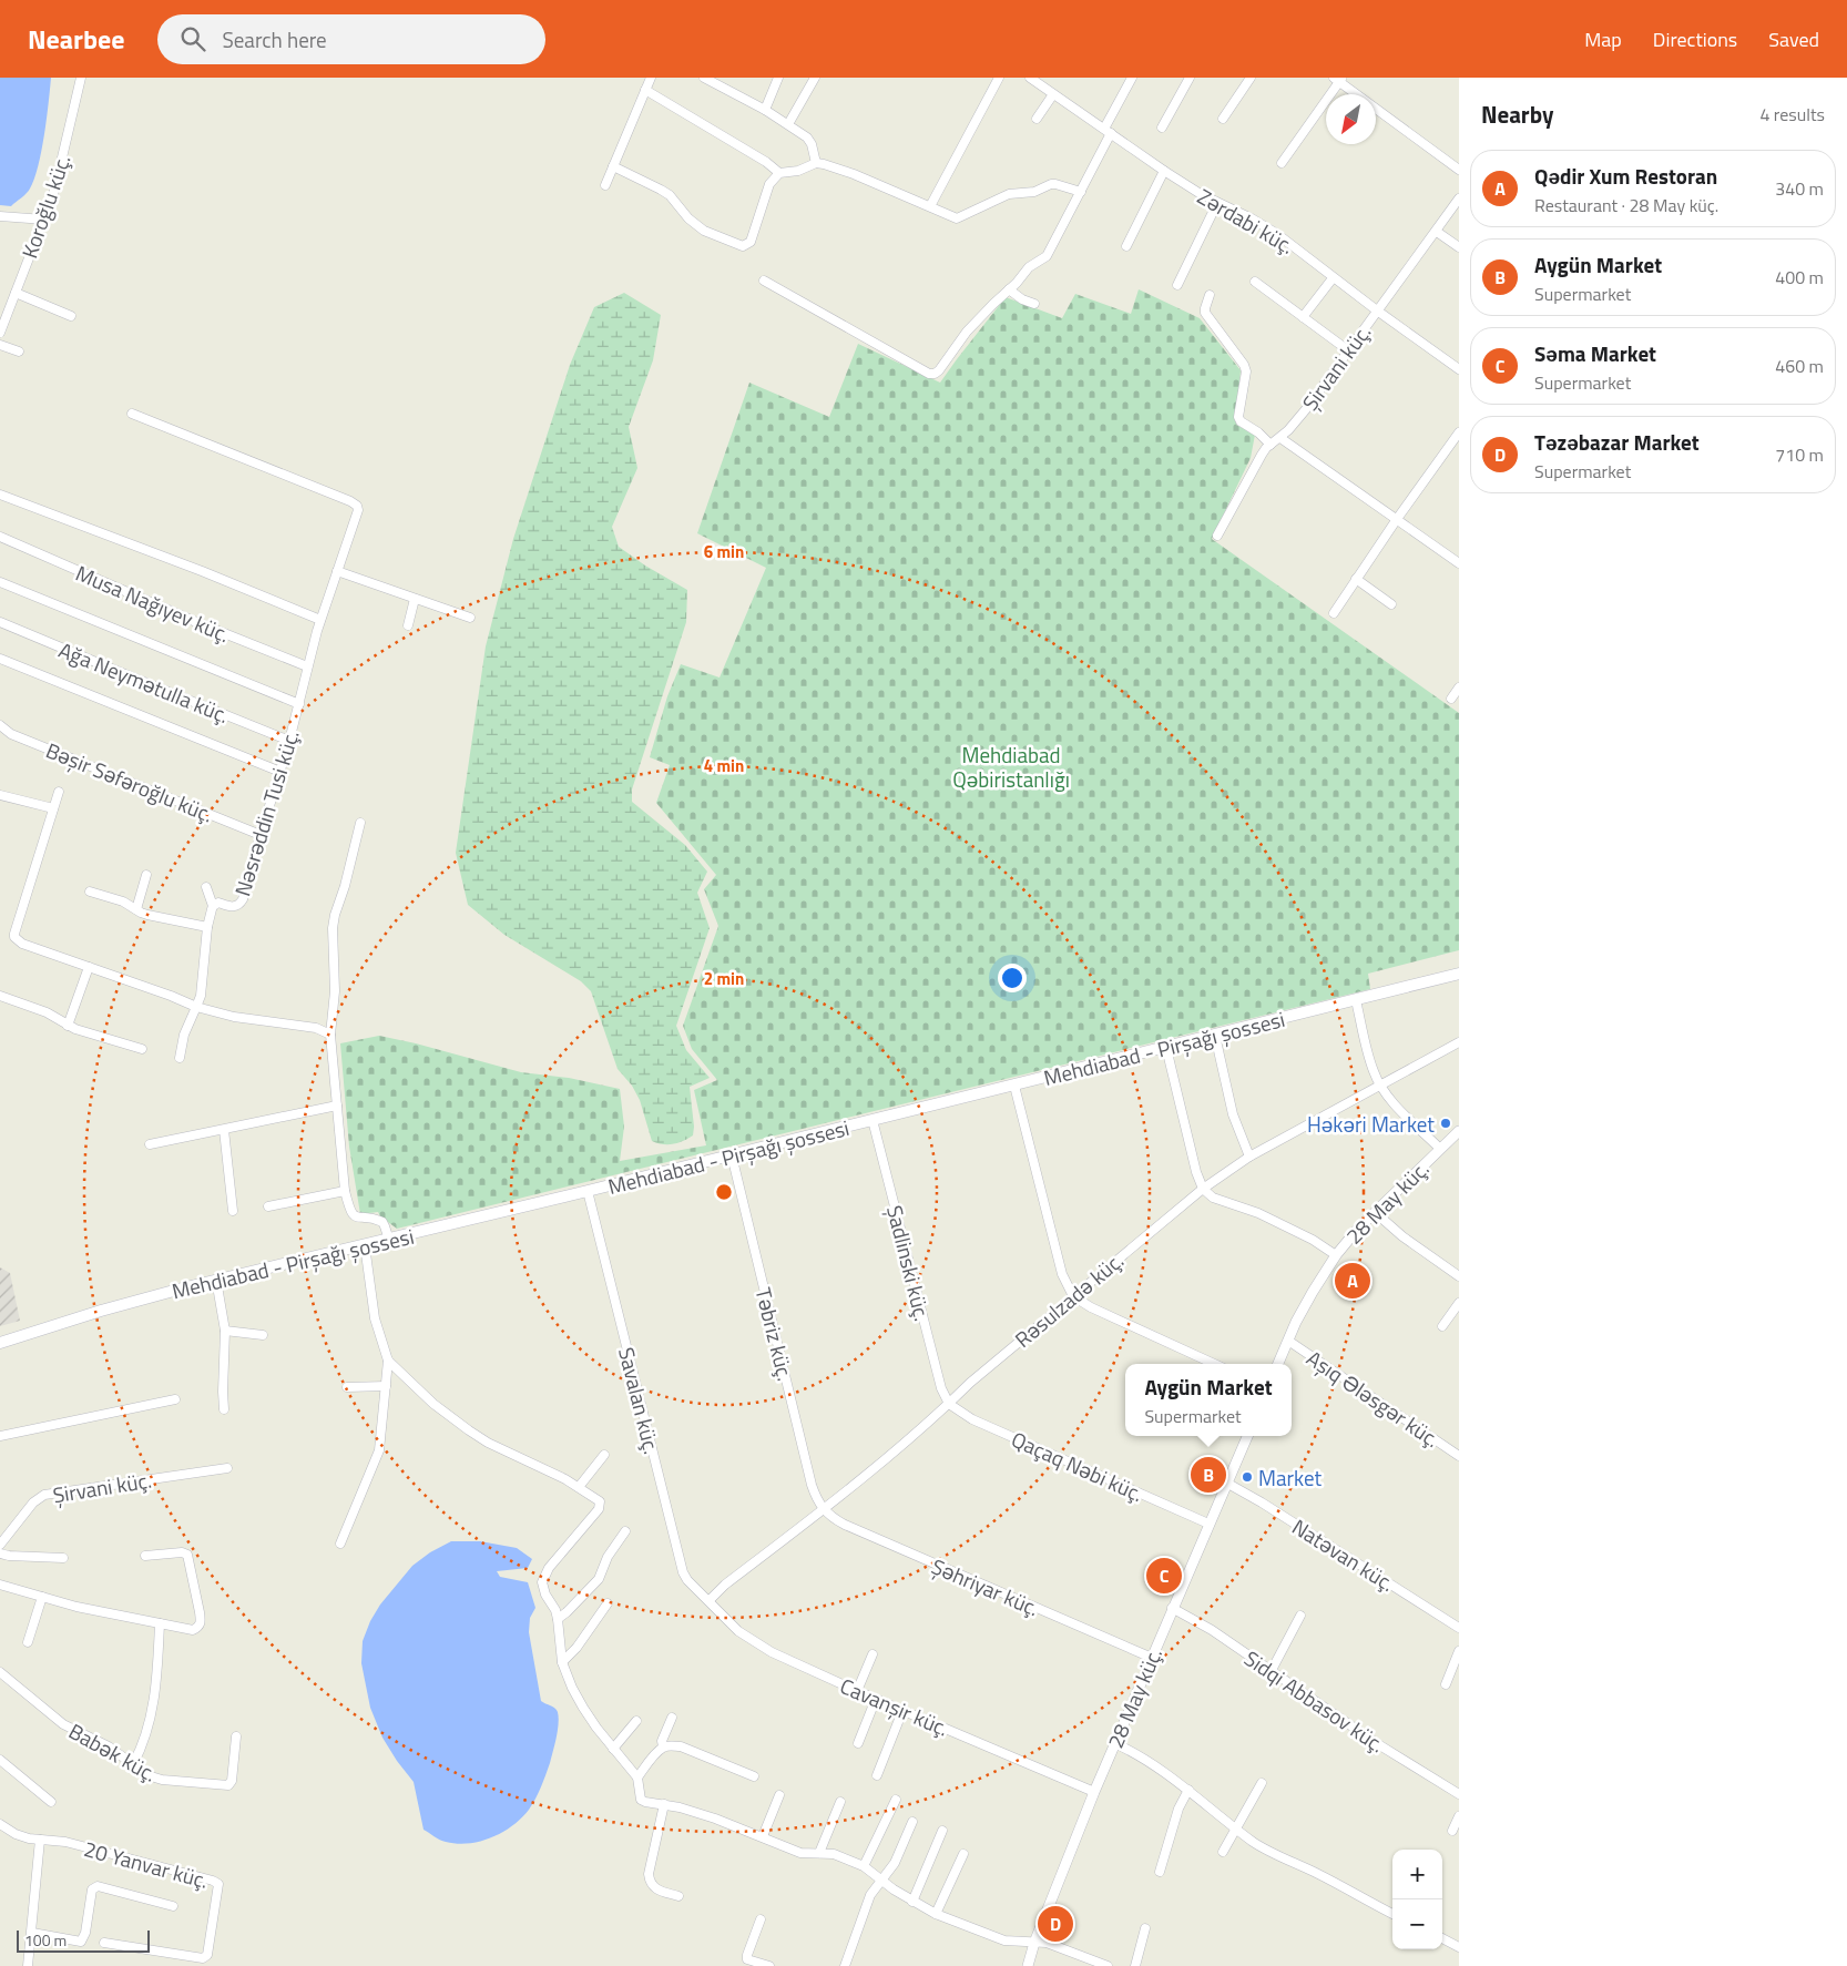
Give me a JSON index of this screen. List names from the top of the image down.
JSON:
{
  "streets": {
    "main road": ["Mehdiabad - Pirşağı şossesi"],
    "street": [
      "Koroğlu küç.",
      "Zərdabi küç.",
      "Şirvani küç.",
      "Musa Nağıyev küç.",
      "Ağa Neymətulla küç.",
      "Bəşir Səfəroğlu küç.",
      "Nəsrəddin Tusi küç.",
      "28 May küç.",
      "Şadlinski küç.",
      "Rəsulzadə küç.",
      "Təbriz küç.",
      "Aşıq Ələsgər küç.",
      "Savalan küç.",
      "Qaçaq Nəbi küç.",
      "Natəvan küç.",
      "Şəhriyar küç.",
      "Sidqi Abbasov küç.",
      "Cavanşir küç.",
      "Babək küç.",
      "20 Yanvar küç."
    ]
  },
  "crossings": [
    ["Zərdabi küç.", "Şirvani küç."],
    ["Musa Nağıyev küç.", "Nəsrəddin Tusi küç."],
    ["Ağa Neymətulla küç.", "Nəsrəddin Tusi küç."],
    ["Bəşir Səfəroğlu küç.", "Nəsrəddin Tusi küç."],
    ["Mehdiabad - Pirşağı şossesi", "Şadlinski küç."],
    ["Mehdiabad - Pirşağı şossesi", "Təbriz küç."],
    ["Mehdiabad - Pirşağı şossesi", "Savalan küç."],
    ["28 May küç.", "Aşıq Ələsgər küç."],
    ["28 May küç.", "Qaçaq Nəbi küç."],
    ["28 May küç.", "Natəvan küç."],
    ["28 May küç.", "Şəhriyar küç."],
    ["28 May küç.", "Sidqi Abbasov küç."],
    ["28 May küç.", "Cavanşir küç."],
    ["Şadlinski küç.", "Rəsulzadə küç."],
    ["Şadlinski küç.", "Qaçaq Nəbi küç."],
    ["Rəsulzadə küç.", "Təbriz küç."],
    ["Rəsulzadə küç.", "Savalan küç."],
    ["Rəsulzadə küç.", "Qaçaq Nəbi küç."],
    ["Rəsulzadə küç.", "Şəhriyar küç."],
    ["Rəsulzadə küç.", "Cavanşir küç."],
    ["Təbriz küç.", "Şəhriyar küç."],
    ["Savalan küç.", "Cavanşir küç."]
  ],
  "parks": ["Mehdiabad Qəbiristanlığı"],
  "places": ["Həkəri Market", "Market"],
  "scale_bar": "100 m",
  "north": "bottom left",
  "page": {
    "header": "Nearbee",
    "search": "Search here",
    "nav": ["Map", "Directions", "Saved"],
    "heading": ["Nearby", "4 results"],
    "list": [
      {
        "mark": "A",
        "name": "Qədir Xum Restoran",
        "note": "Restaurant · 28 May küç.",
        "value": "340 m"
      },
      {
        "mark": "B",
        "name": "Aygün Market",
        "note": "Supermarket",
        "value": "400 m"
      },
      {
        "mark": "C",
        "name": "Səma Market",
        "note": "Supermarket",
        "value": "460 m"
      },
      {
        "mark": "D",
        "name": "Təzəbazar Market",
        "note": "Supermarket",
        "value": "710 m"
      }
    ],
    "pins": [
      "A",
      "B",
      "C",
      "D"
    ],
    "popup": ["Aygün Market", "Supermarket"],
    "map_buttons": ["+", "−"],
    "scale": "100 m"
  },
  "rings": ["6 min", "4 min", "2 min"]
}
